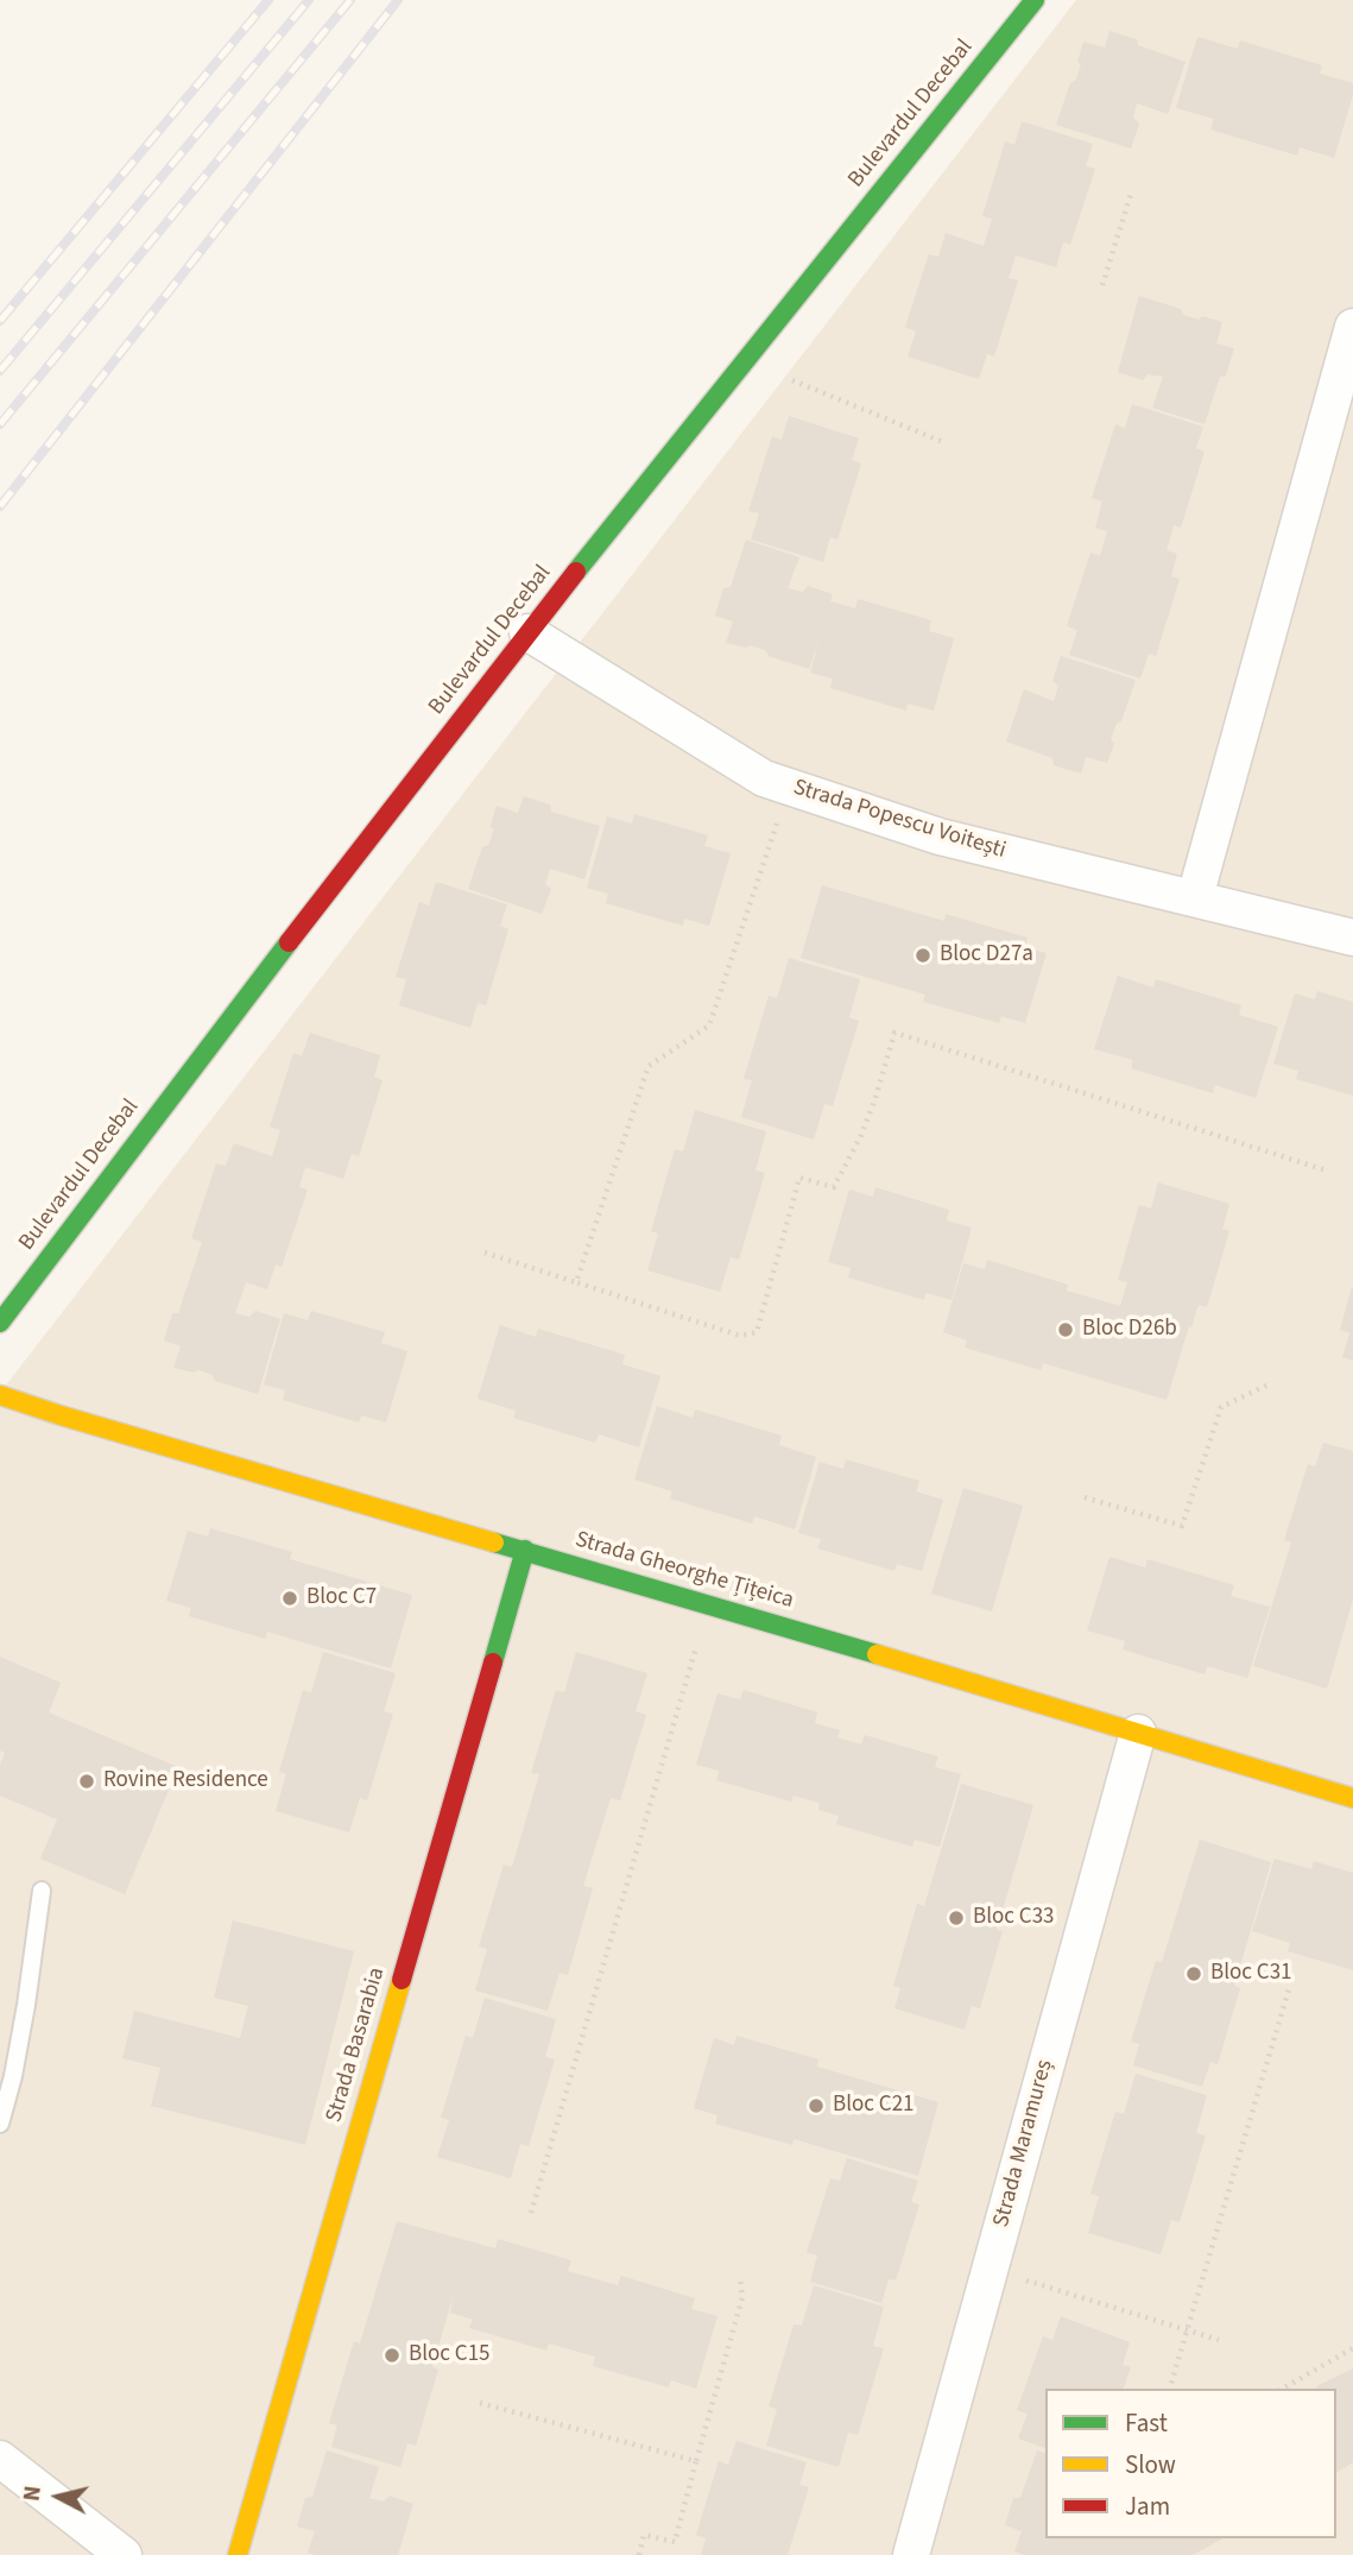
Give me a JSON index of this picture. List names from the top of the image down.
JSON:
{
  "streets": {
    "street": [
      "Bulevardul Decebal",
      "Strada Popescu Voitești",
      "Strada Gheorghe Țițeica",
      "Strada Basarabia",
      "Strada Maramureș"
    ]
  },
  "crossings": [
    ["Bulevardul Decebal", "Strada Popescu Voitești"],
    ["Strada Gheorghe Țițeica", "Strada Basarabia"],
    ["Strada Gheorghe Țițeica", "Strada Maramureș"]
  ],
  "places": [
    "Bloc D27a",
    "Bloc D26b",
    "Bloc C7",
    "Rovine Residence",
    "Bloc C33",
    "Bloc C31",
    "Bloc C21",
    "Bloc C15"
  ],
  "legend": ["Fast", "Slow", "Jam"],
  "north": "left"
}
